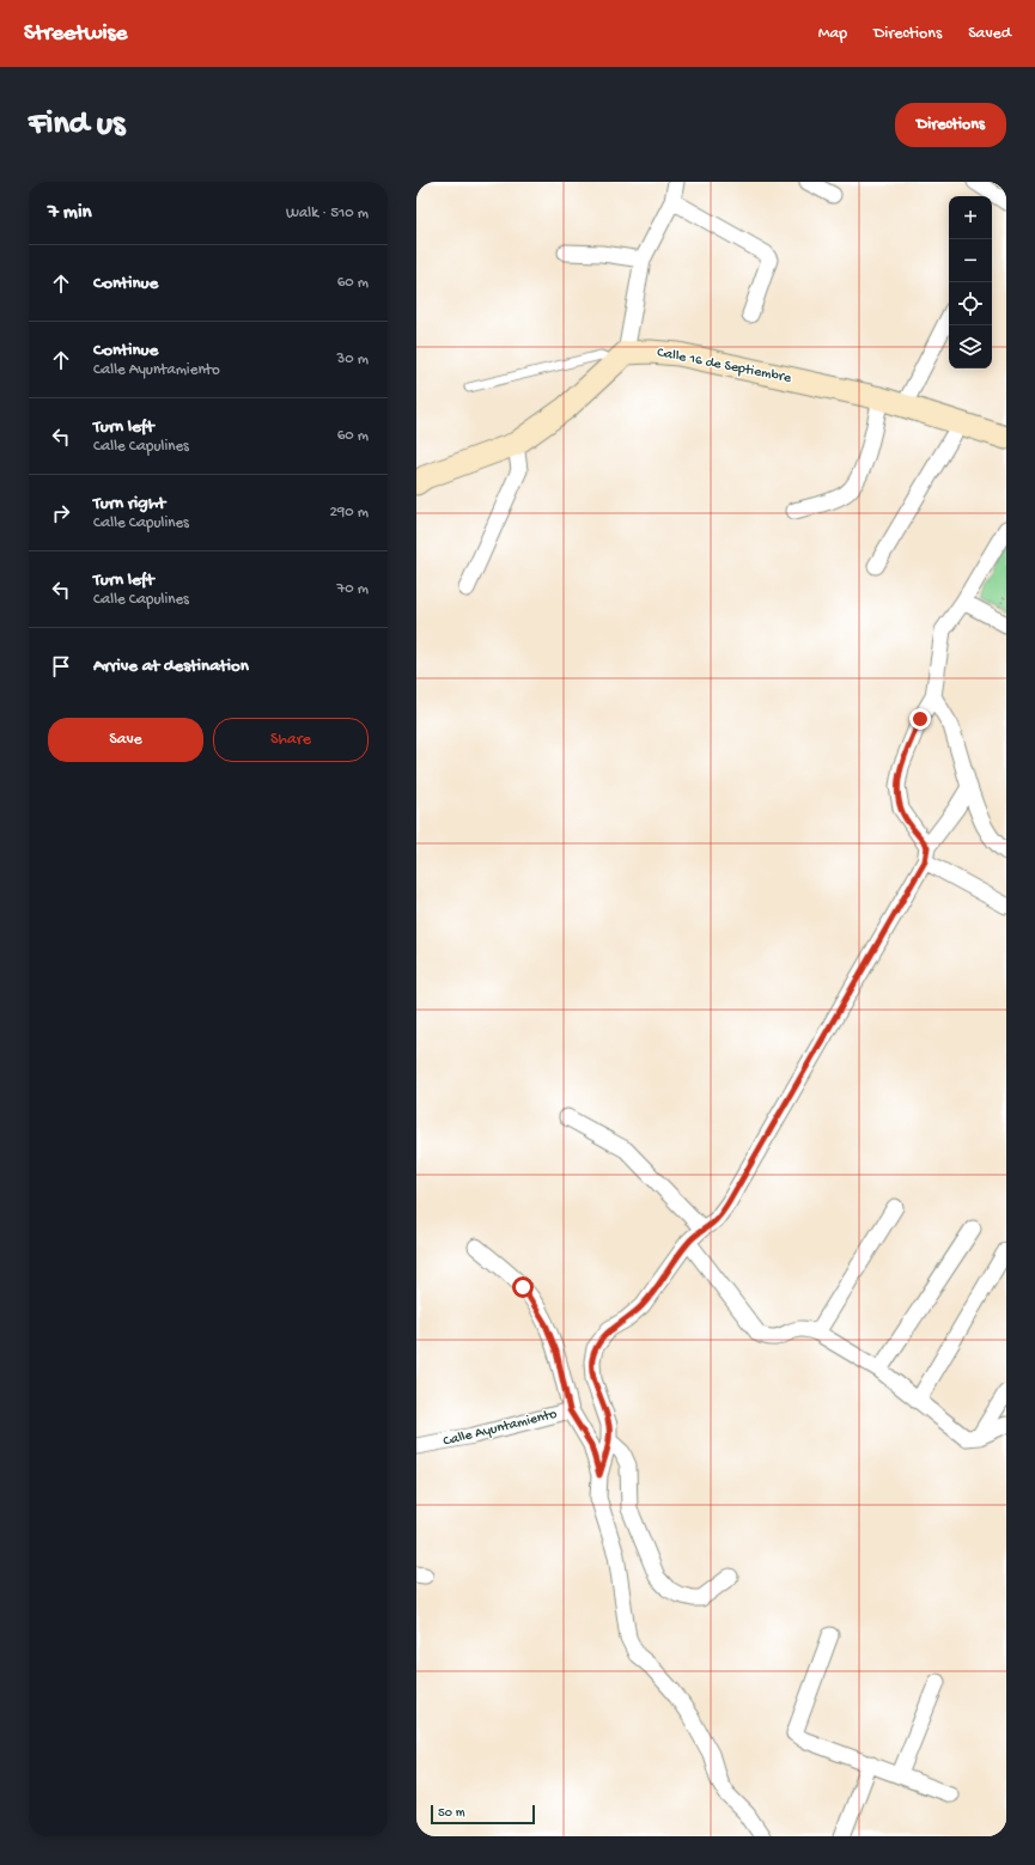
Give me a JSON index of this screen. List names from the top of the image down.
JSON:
{
  "streets": {
    "main road": ["Calle 16 de Septiembre"],
    "street": ["Calle Ayuntamiento"]
  },
  "scale_bar": "50 m",
  "page": {
    "header": "Streetwise",
    "nav": ["Map", "Directions", "Saved"],
    "buttons": [
      "Directions",
      ["Save", "Share"]
    ],
    "title": "Find us",
    "heading": ["7 min", "Walk · 510 m"],
    "map_buttons": ["+", "−"],
    "list": [
      ["Continue", "60 m"],
      ["Continue", "Calle Ayuntamiento", "30 m"],
      ["Turn left", "Calle Capulines", "60 m"],
      ["Turn right", "Calle Capulines", "290 m"],
      ["Turn left", "Calle Capulines", "70 m"],
      "Arrive at destination"
    ],
    "scale": "50 m"
  }
}
